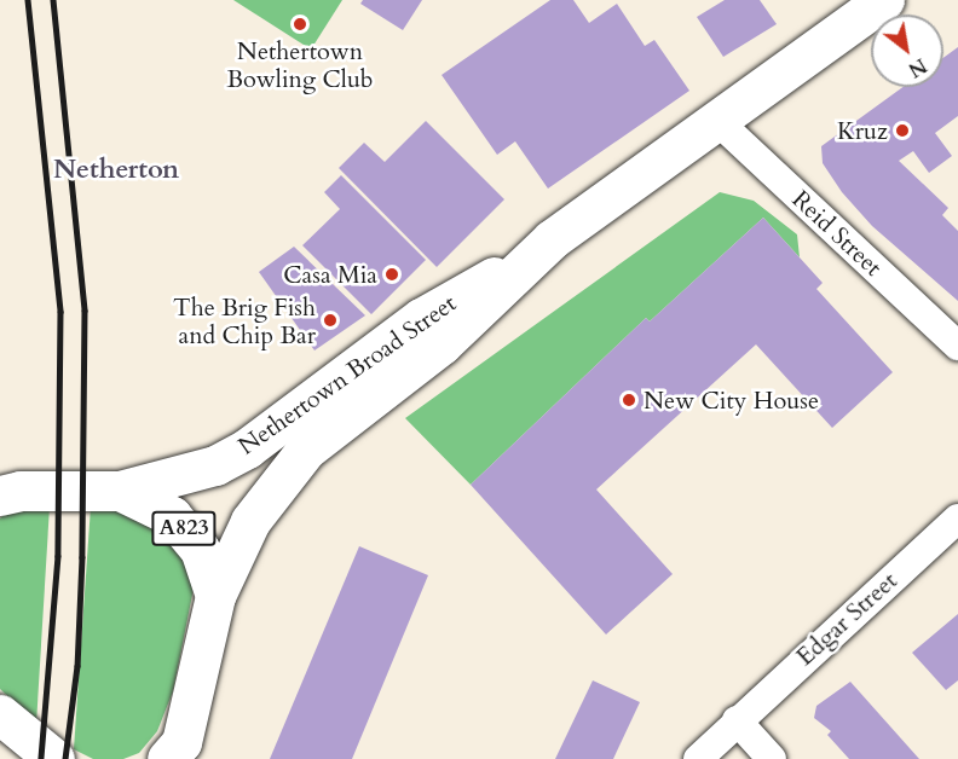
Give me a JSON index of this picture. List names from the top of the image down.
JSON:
{
  "streets": {
    "main road": ["Nethertown Broad Street", "A823"],
    "street": ["Reid Street", "Edgar Street"]
  },
  "crossings": [
    ["Reid Street", "Nethertown Broad Street"],
    ["Nethertown Broad Street", "A823"]
  ],
  "districts": ["Netherton"],
  "places": [
    "Nethertown Bowling Club",
    "Kruz",
    "Casa Mia",
    "The Brig Fish and Chip Bar",
    "New City House"
  ],
  "north": "bottom right"
}
